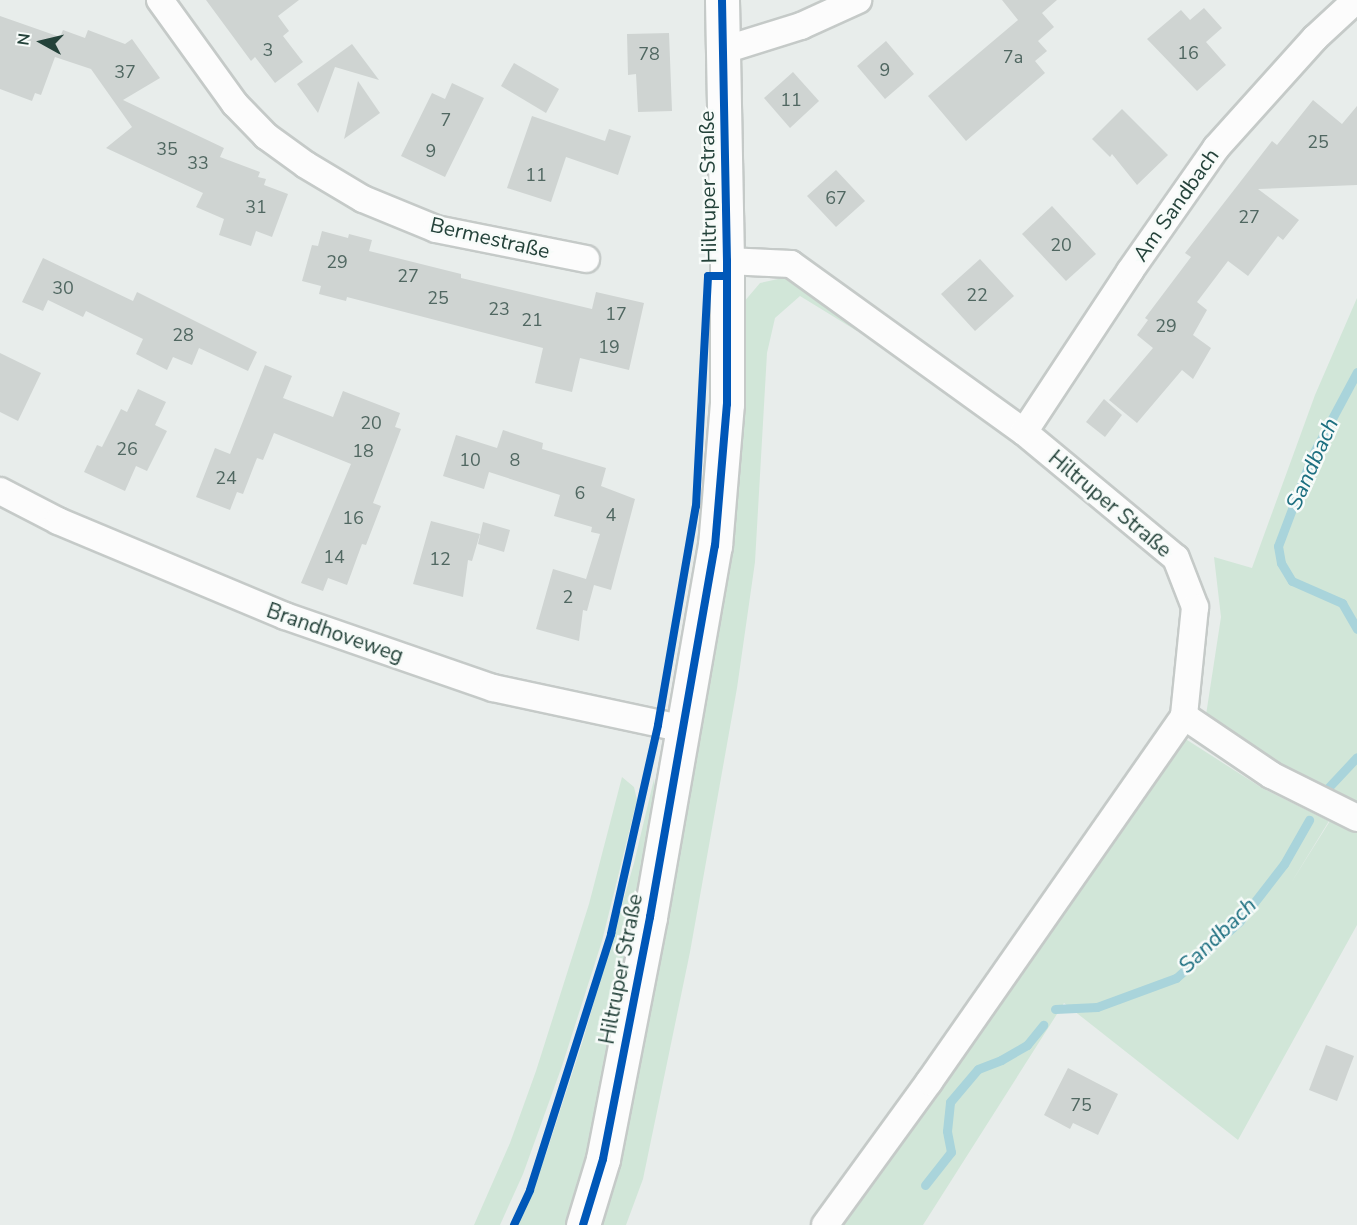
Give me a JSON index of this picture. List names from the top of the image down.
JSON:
{
  "streets": {
    "street": [
      "Hiltruper Straße",
      "Am Sandbach",
      "Bermestraße",
      "Brandhoveweg"
    ]
  },
  "crossings": [
    ["Hiltruper Straße", "Am Sandbach"],
    ["Hiltruper Straße", "Brandhoveweg"]
  ],
  "water": ["Sandbach"],
  "house_numbers": [
    "3",
    "16",
    "78",
    "7a",
    "9",
    "37",
    "11",
    "7",
    "25",
    "35",
    "9",
    "33",
    "11",
    "67",
    "31",
    "27",
    "20",
    "29",
    "27",
    "30",
    "22",
    "25",
    "23",
    "17",
    "21",
    "29",
    "28",
    "19",
    "20",
    "26",
    "18",
    "10",
    "8",
    "24",
    "6",
    "4",
    "16",
    "14",
    "12",
    "2",
    "75"
  ],
  "north": "left"
}
